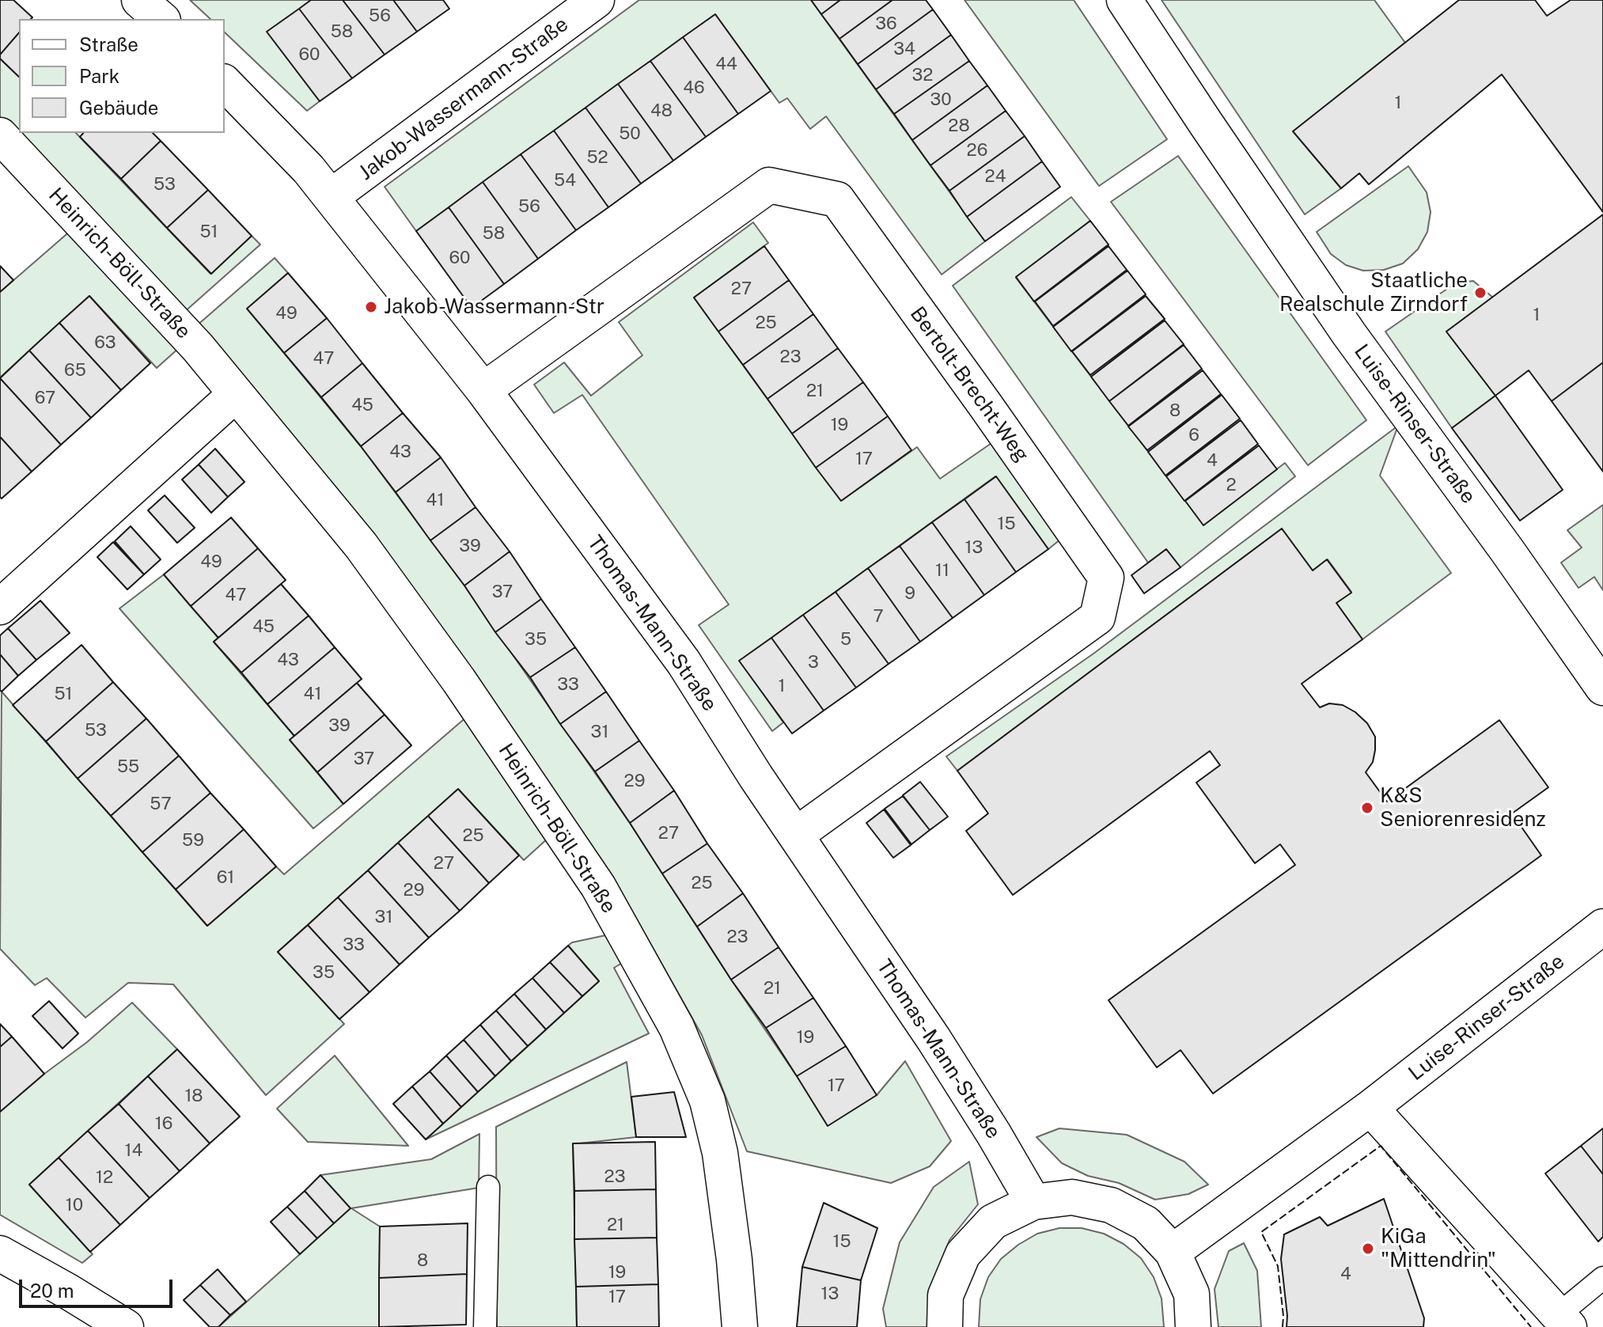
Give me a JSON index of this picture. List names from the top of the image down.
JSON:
{
  "streets": {
    "street": [
      "Jakob-Wassermann-Straße",
      "Heinrich-Böll-Straße",
      "Bertolt-Brecht-Weg",
      "Luise-Rinser-Straße",
      "Thomas-Mann-Straße"
    ]
  },
  "crossings": [
    ["Jakob-Wassermann-Straße", "Thomas-Mann-Straße"],
    ["Bertolt-Brecht-Weg", "Thomas-Mann-Straße"]
  ],
  "places": [
    "Staatliche Realschule Zirndorf",
    "Jakob-Wassermann-Str",
    "K&S Seniorenresidenz",
    "KiGa \"Mittendrin\""
  ],
  "house_numbers": [
    "56",
    "36",
    "58",
    "34",
    "60",
    "44",
    "32",
    "46",
    "30",
    "1",
    "48",
    "28",
    "50",
    "26",
    "52",
    "24",
    "54",
    "53",
    "56",
    "51",
    "58",
    "60",
    "27",
    "49",
    "1",
    "25",
    "63",
    "23",
    "47",
    "65",
    "21",
    "67",
    "45",
    "8",
    "19",
    "6",
    "43",
    "17",
    "4",
    "2",
    "41",
    "15",
    "39",
    "13",
    "49",
    "11",
    "37",
    "9",
    "47",
    "7",
    "45",
    "35",
    "5",
    "43",
    "3",
    "33",
    "1",
    "51",
    "41",
    "39",
    "53",
    "31",
    "37",
    "55",
    "29",
    "57",
    "27",
    "25",
    "59",
    "27",
    "61",
    "25",
    "29",
    "31",
    "23",
    "33",
    "35",
    "21",
    "19",
    "17",
    "18",
    "16",
    "14",
    "23",
    "12",
    "10",
    "21",
    "15",
    "8",
    "19",
    "4",
    "13",
    "17"
  ],
  "legend": ["Straße", "Park", "Gebäude"],
  "scale_bar": "20 m"
}
